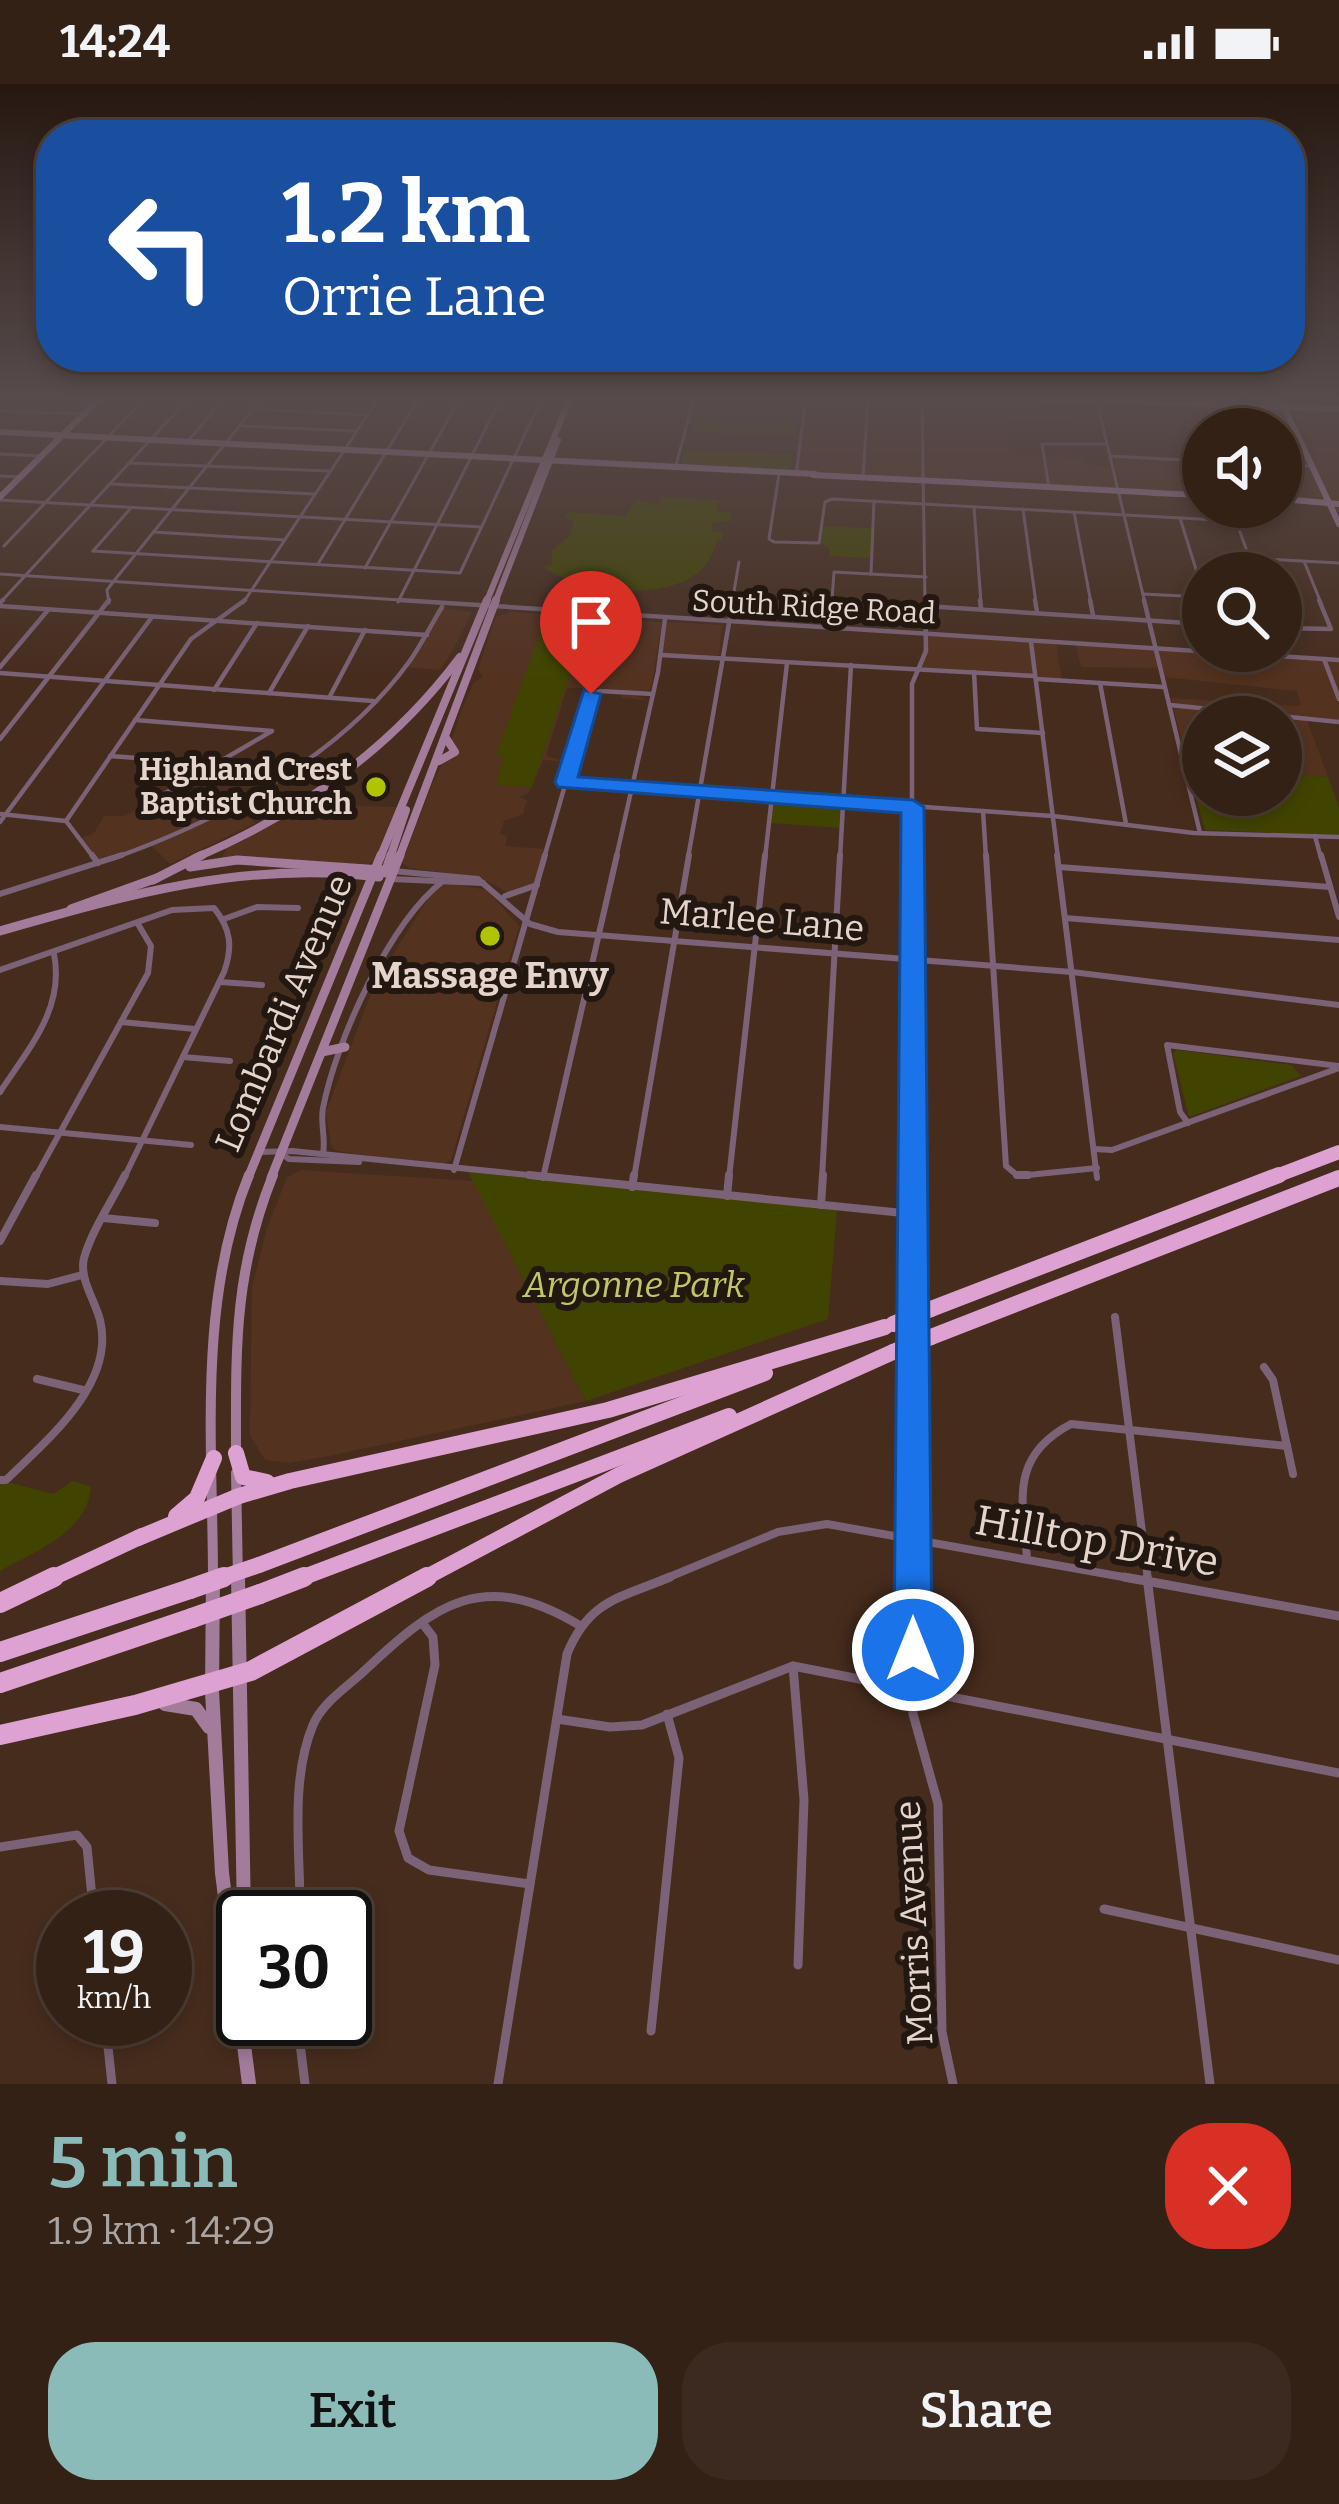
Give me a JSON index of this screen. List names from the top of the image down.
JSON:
{
  "streets": {
    "main road": ["Lombardi Avenue"],
    "street": [
      "South Ridge Road",
      "Marlee Lane",
      "Hilltop Drive",
      "Morris Avenue"
    ]
  },
  "crossings": [
    ["South Ridge Road", "Morris Avenue"],
    ["Marlee Lane", "Morris Avenue"],
    ["Hilltop Drive", "Morris Avenue"]
  ],
  "parks": ["Argonne Park"],
  "places": ["Highland Crest Baptist Church", "Massage Envy"],
  "page": {
    "status": "14:24",
    "turn": ["1.2 km", "Orrie Lane"],
    "speed": "19 km/h",
    "limit": "30",
    "heading": ["5 min", "1.9 km · 14:29"],
    "buttons": ["Exit", "Share"]
  }
}
